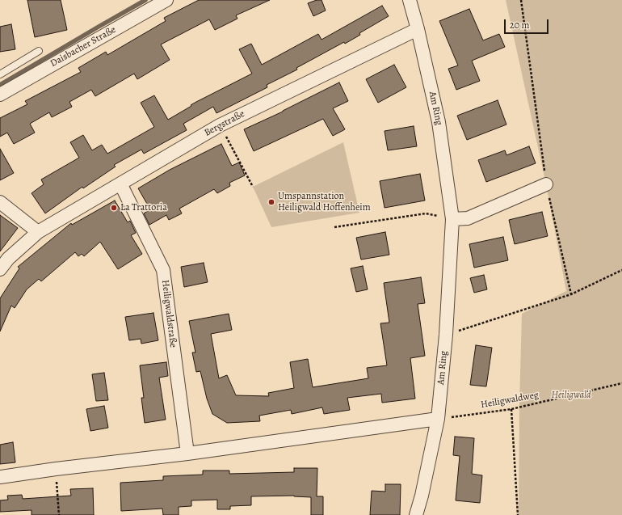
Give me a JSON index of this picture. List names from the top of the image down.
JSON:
{
  "streets": {
    "street": [
      "Daisbacher Straße",
      "Am Ring",
      "Bergstraße",
      "Heiligwaldstraße"
    ],
    "path": ["Heiligwaldweg"]
  },
  "crossings": [
    ["Am Ring", "Bergstraße"],
    ["Am Ring", "Heiligwaldweg"],
    ["Bergstraße", "Heiligwaldstraße"]
  ],
  "parks": ["Heiligwald"],
  "places": ["Umspannstation Heiligwald Hoffenheim", "La Trattoria"],
  "scale_bar": "20 m"
}
